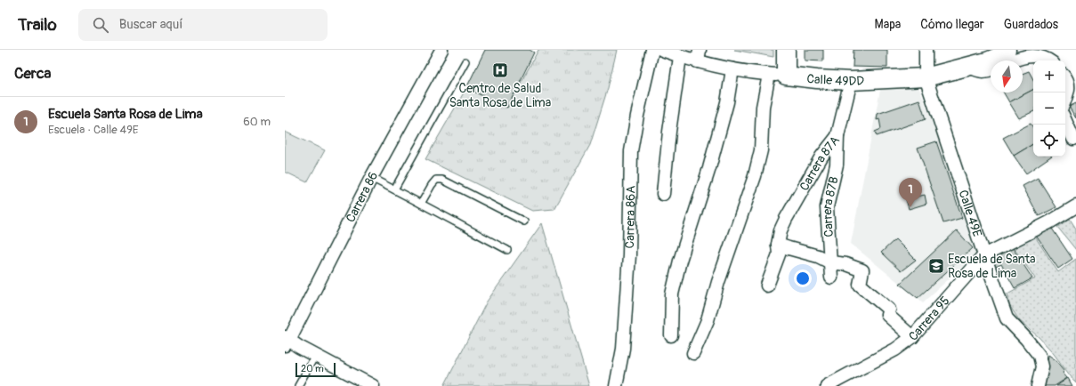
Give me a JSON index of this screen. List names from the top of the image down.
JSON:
{
  "streets": {
    "street": [
      "Calle 49DD",
      "Carrera 87A",
      "Carrera 86",
      "Carrera 87B",
      "Calle 49E",
      "Carrera 86A",
      "Carrera 95"
    ]
  },
  "crossings": [
    ["Calle 49DD", "Carrera 87A"],
    ["Calle 49DD", "Calle 49E"],
    ["Carrera 87A", "Carrera 87B"],
    ["Calle 49E", "Carrera 95"]
  ],
  "places": {
    "hospital": ["Centro de Salud Santa Rosa de Lima"],
    "school or university": ["Escuela de Santa Rosa de Lima"]
  },
  "scale_bar": "20 m",
  "north": "bottom",
  "page": {
    "header": "Trailo",
    "search": "Buscar aquí",
    "nav": ["Mapa", "Cómo llegar", "Guardados"],
    "heading": "Cerca",
    "map_buttons": ["+", "−"],
    "list": [
      {
        "mark": "1",
        "name": "Escuela Santa Rosa de Lima",
        "note": "Escuela · Calle 49E",
        "value": "60 m"
      }
    ],
    "pins": "1",
    "scale": "20 m"
  }
}
